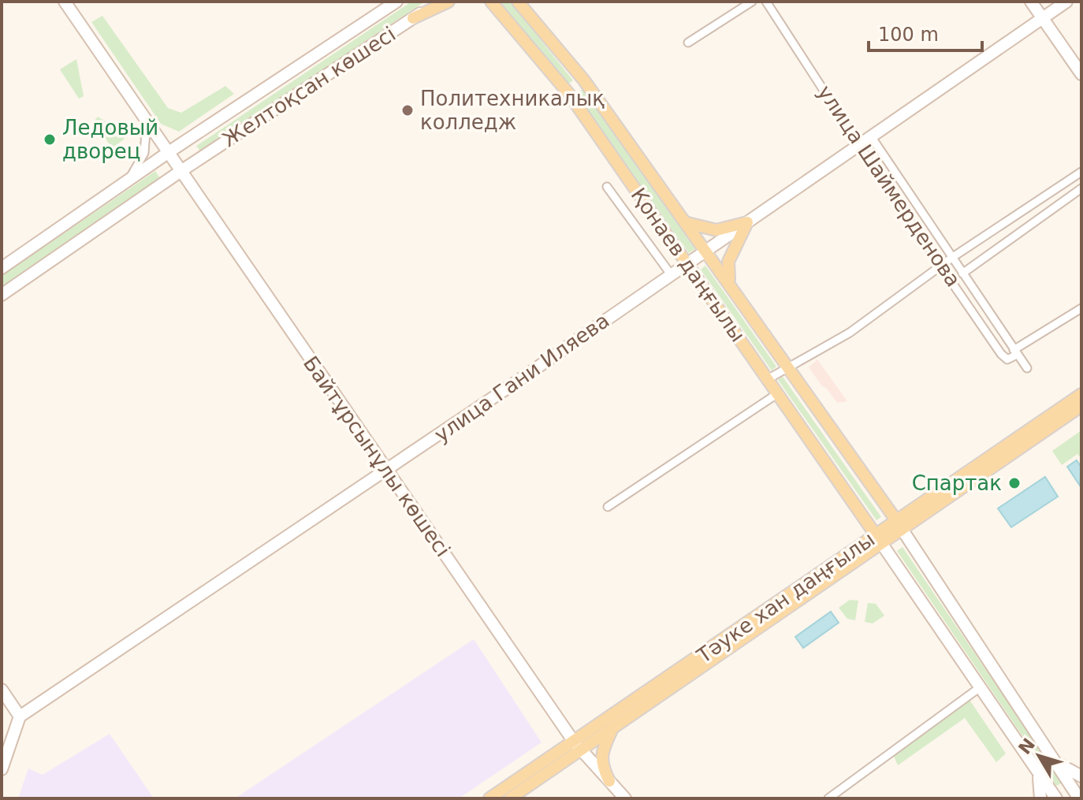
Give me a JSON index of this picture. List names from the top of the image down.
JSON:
{
  "streets": {
    "main road": [
      "Желтоқсан көшесі",
      "Қонаев даңғылы",
      "улица Гани Иляева",
      "Байтұрсынұлы көшесі",
      "Тәуке хан даңғылы"
    ],
    "street": ["улица Шаймерденова"]
  },
  "crossings": [
    ["Желтоқсан көшесі", "Байтұрсынұлы көшесі"],
    ["улица Шаймерденова", "улица Гани Иляева"],
    ["Қонаев даңғылы", "улица Гани Иляева"],
    ["Қонаев даңғылы", "Тәуке хан даңғылы"],
    ["улица Гани Иляева", "Байтұрсынұлы көшесі"],
    ["Байтұрсынұлы көшесі", "Тәуке хан даңғылы"]
  ],
  "places": ["Политехникалық колледж", "Ледовый дворец", "Спартак"],
  "scale_bar": "100 m",
  "north": "top left"
}
